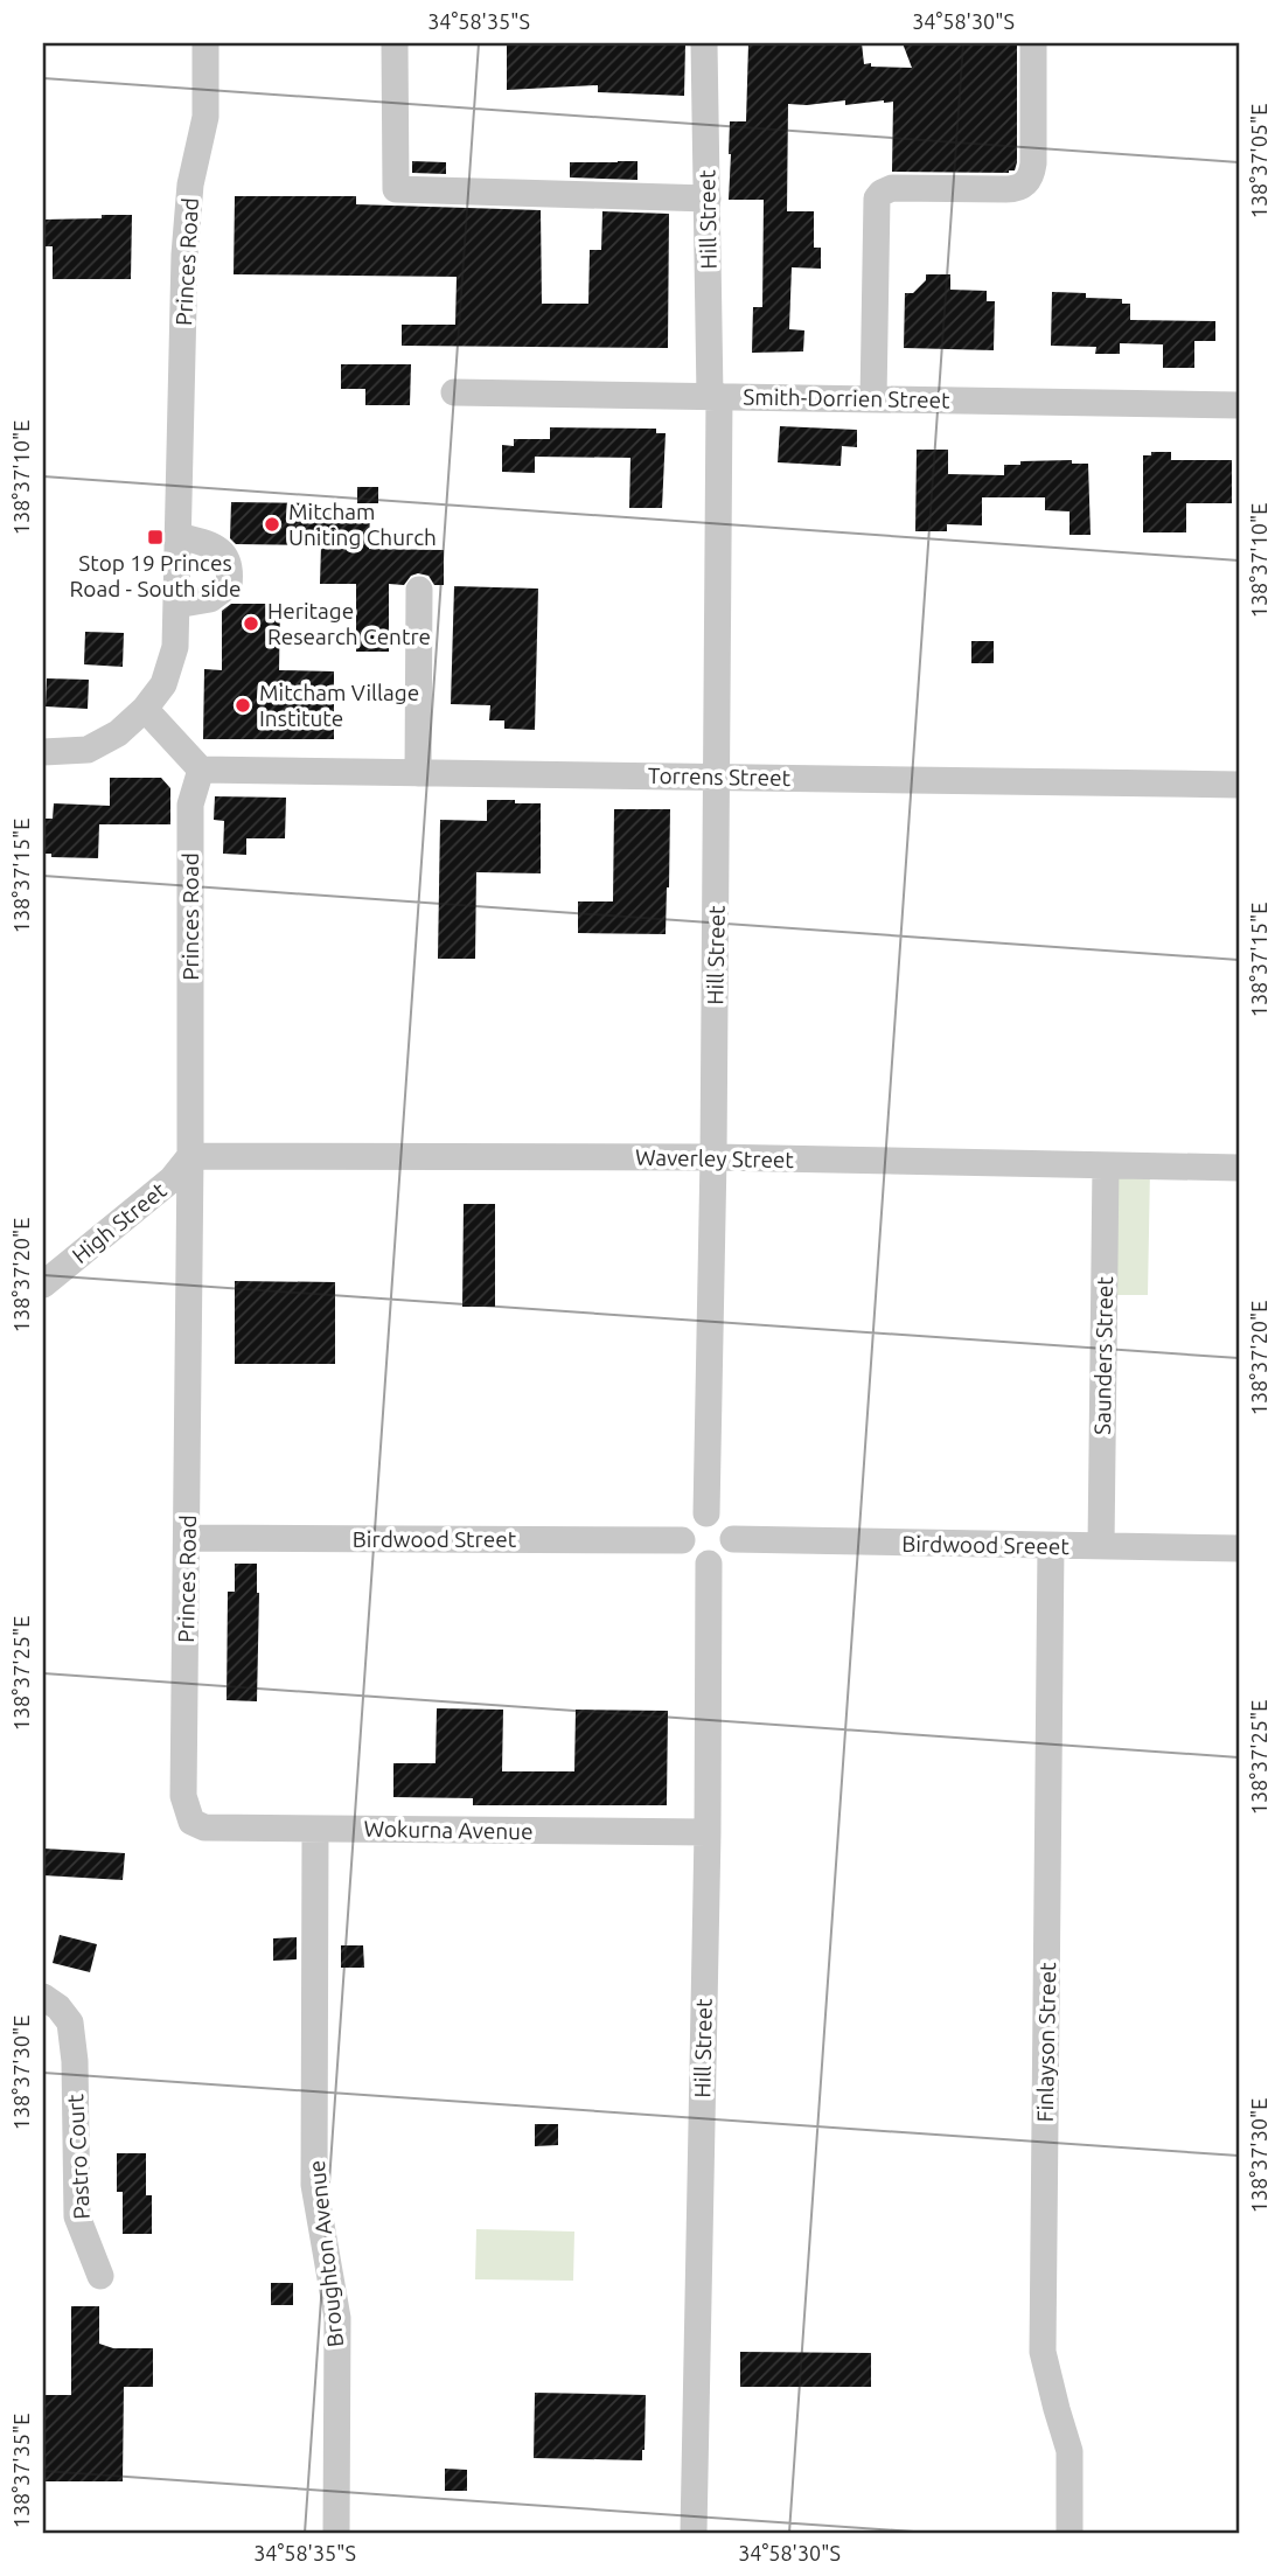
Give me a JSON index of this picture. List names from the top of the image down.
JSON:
{
  "streets": {
    "street": [
      "Hill Street",
      "Princes Road",
      "Smith-Dorrien Street",
      "Torrens Street",
      "Waverley Street",
      "High Street",
      "Saunders Street",
      "Birdwood Street",
      "Birdwood Sreeet",
      "Wokurna Avenue",
      "Finlayson Street",
      "Pastro Court",
      "Broughton Avenue"
    ]
  },
  "crossings": [
    ["Hill Street", "Smith-Dorrien Street"],
    ["Hill Street", "Torrens Street"],
    ["Hill Street", "Waverley Street"],
    ["Hill Street", "Birdwood Street"],
    ["Hill Street", "Birdwood Sreeet"],
    ["Hill Street", "Wokurna Avenue"],
    ["Princes Road", "Torrens Street"],
    ["Princes Road", "Waverley Street"],
    ["Princes Road", "High Street"],
    ["Princes Road", "Birdwood Street"],
    ["Princes Road", "Wokurna Avenue"],
    ["Waverley Street", "High Street"],
    ["Waverley Street", "Saunders Street"],
    ["Saunders Street", "Birdwood Sreeet"],
    ["Birdwood Street", "Birdwood Sreeet"],
    ["Birdwood Sreeet", "Finlayson Street"],
    ["Wokurna Avenue", "Broughton Avenue"]
  ],
  "places": {
    "other": ["Mitcham Uniting Church", "Heritage Research Centre", "Mitcham Village Institute"],
    "transit": ["Stop 19 Princes Road - South side"]
  },
  "coordinates": [
    "34°58'35\"S",
    "34°58'30\"S",
    "138°37'05\"E",
    "138°37'10\"E",
    "138°37'15\"E",
    "138°37'20\"E",
    "138°37'25\"E",
    "138°37'30\"E",
    "138°37'35\"E"
  ]
}
